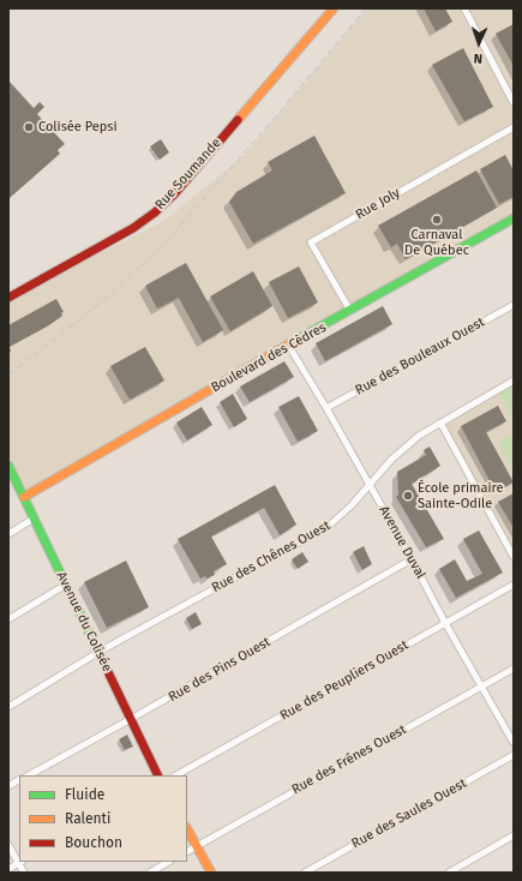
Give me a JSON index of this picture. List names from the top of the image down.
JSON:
{
  "streets": {
    "street": [
      "Rue Soumande",
      "Rue Joly",
      "Rue des Bouleaux Ouest",
      "Boulevard des Cèdres",
      "Avenue Duval",
      "Rue des Chênes Ouest",
      "Avenue du Colisée",
      "Rue des Pins Ouest",
      "Rue des Peupliers Ouest",
      "Rue des Frênes Ouest",
      "Rue des Saules Ouest"
    ]
  },
  "crossings": [
    ["Rue Joly", "Boulevard des Cèdres"],
    ["Rue des Bouleaux Ouest", "Avenue Duval"],
    ["Boulevard des Cèdres", "Avenue Duval"],
    ["Boulevard des Cèdres", "Avenue du Colisée"],
    ["Avenue Duval", "Rue des Chênes Ouest"],
    ["Avenue Duval", "Rue des Pins Ouest"],
    ["Avenue Duval", "Rue des Peupliers Ouest"],
    ["Avenue Duval", "Rue des Frênes Ouest"],
    ["Rue des Chênes Ouest", "Avenue du Colisée"],
    ["Avenue du Colisée", "Rue des Pins Ouest"]
  ],
  "places": ["Colisée Pepsi", "Carnaval De Québec", "École primaire Sainte-Odile"],
  "legend": ["Fluide", "Ralenti", "Bouchon"],
  "north": "bottom"
}
